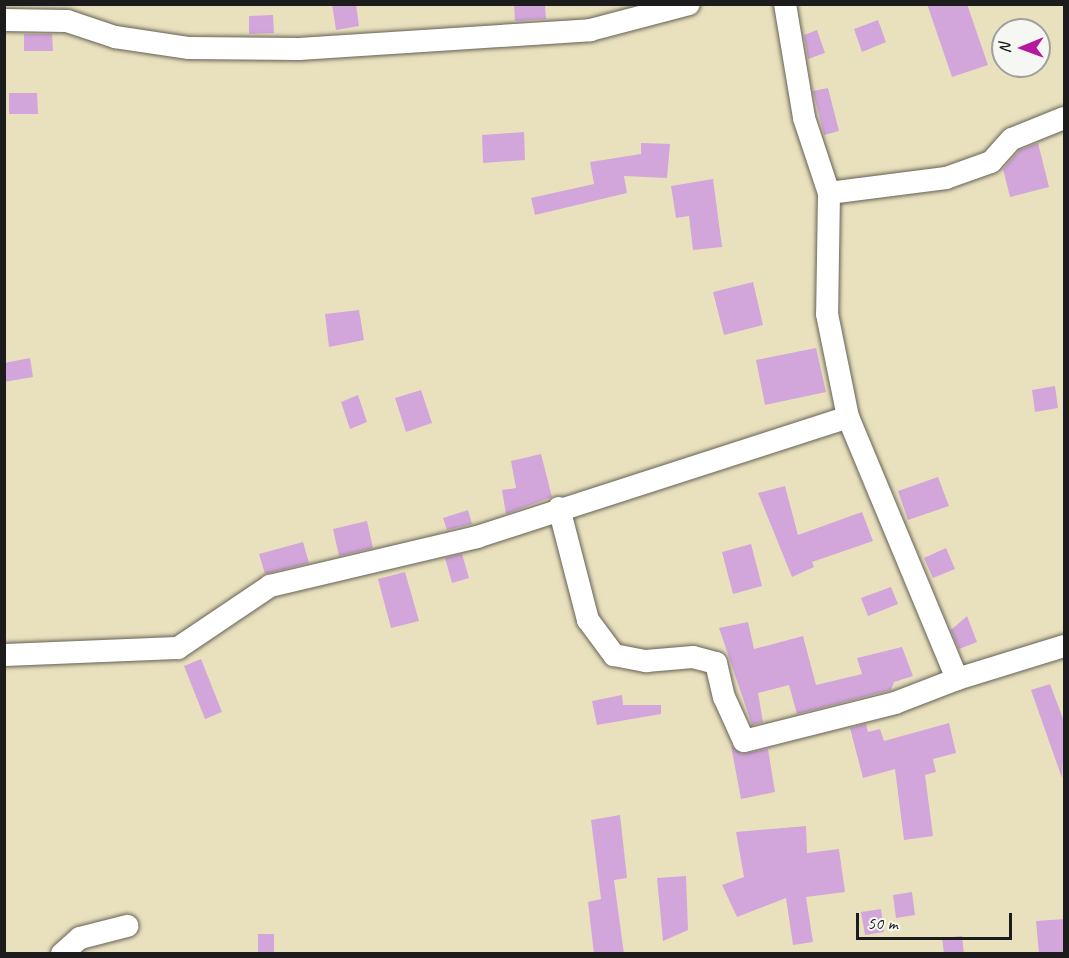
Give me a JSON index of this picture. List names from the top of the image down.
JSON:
{
  "scale_bar": "50 m",
  "north": "left"
}
